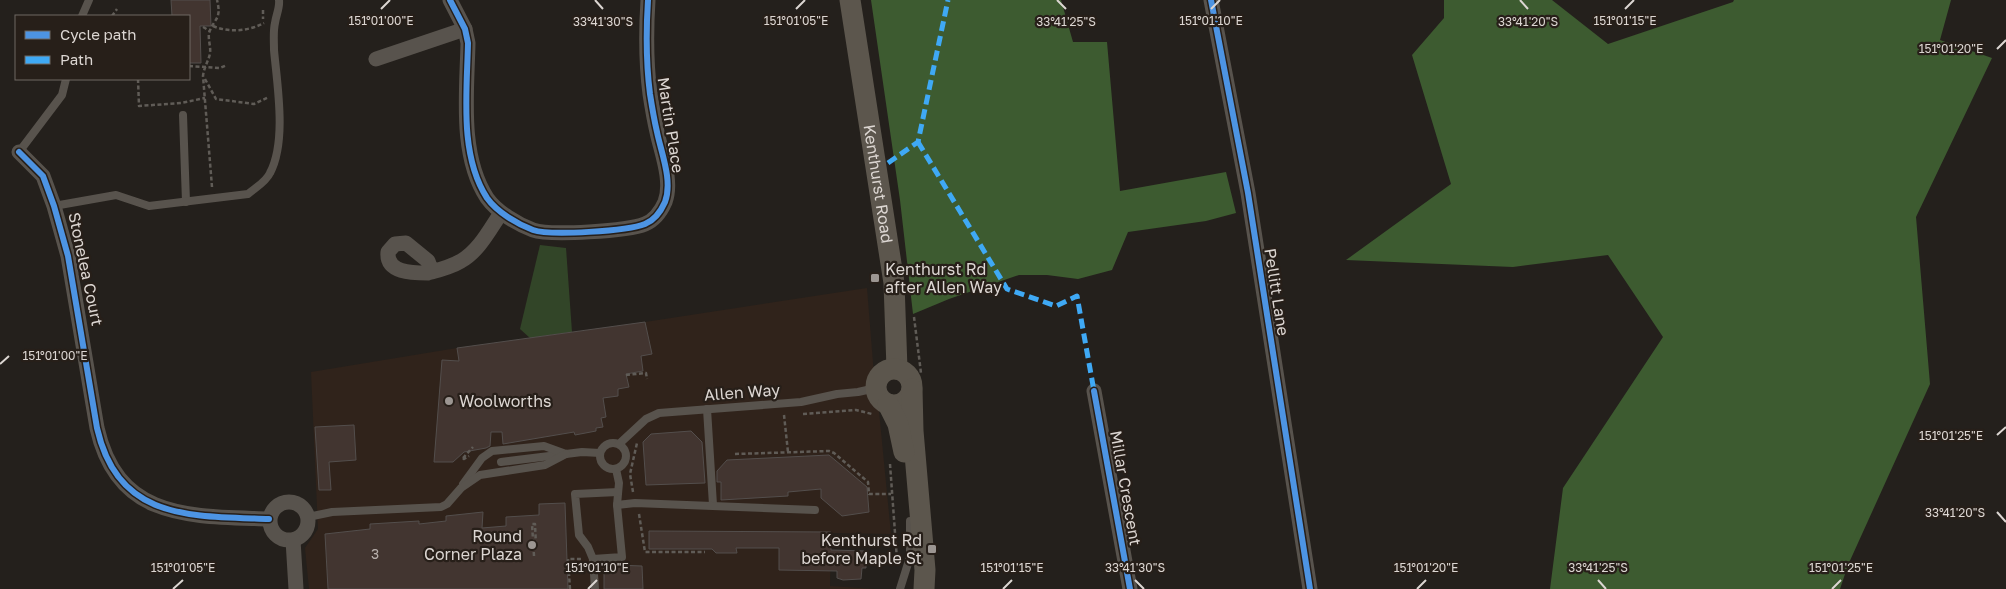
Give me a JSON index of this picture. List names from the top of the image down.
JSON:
{
  "streets": {
    "main road": ["Kenthurst Road"],
    "street": [
      "Martin Place",
      "Stonelea Court",
      "Pellitt Lane",
      "Millar Crescent"
    ],
    "lane": ["Allen Way"]
  },
  "crossings": [
    ["Kenthurst Road", "Allen Way"]
  ],
  "places": {
    "transit": ["Kenthurst Rd after Allen Way", "Kenthurst Rd before Maple St"],
    "other": ["Woolworths", "Round Corner Plaza"]
  },
  "house_numbers": ["3"],
  "legend": ["Cycle path", "Path"],
  "coordinates": [
    "151°01'15\"E",
    "151°01'00\"E",
    "151°01'05\"E",
    "151°01'10\"E",
    "33°41'25\"S",
    "33°41'30\"S",
    "33°41'20\"S",
    "151°01'20\"E",
    "151°01'25\"E"
  ]
}
